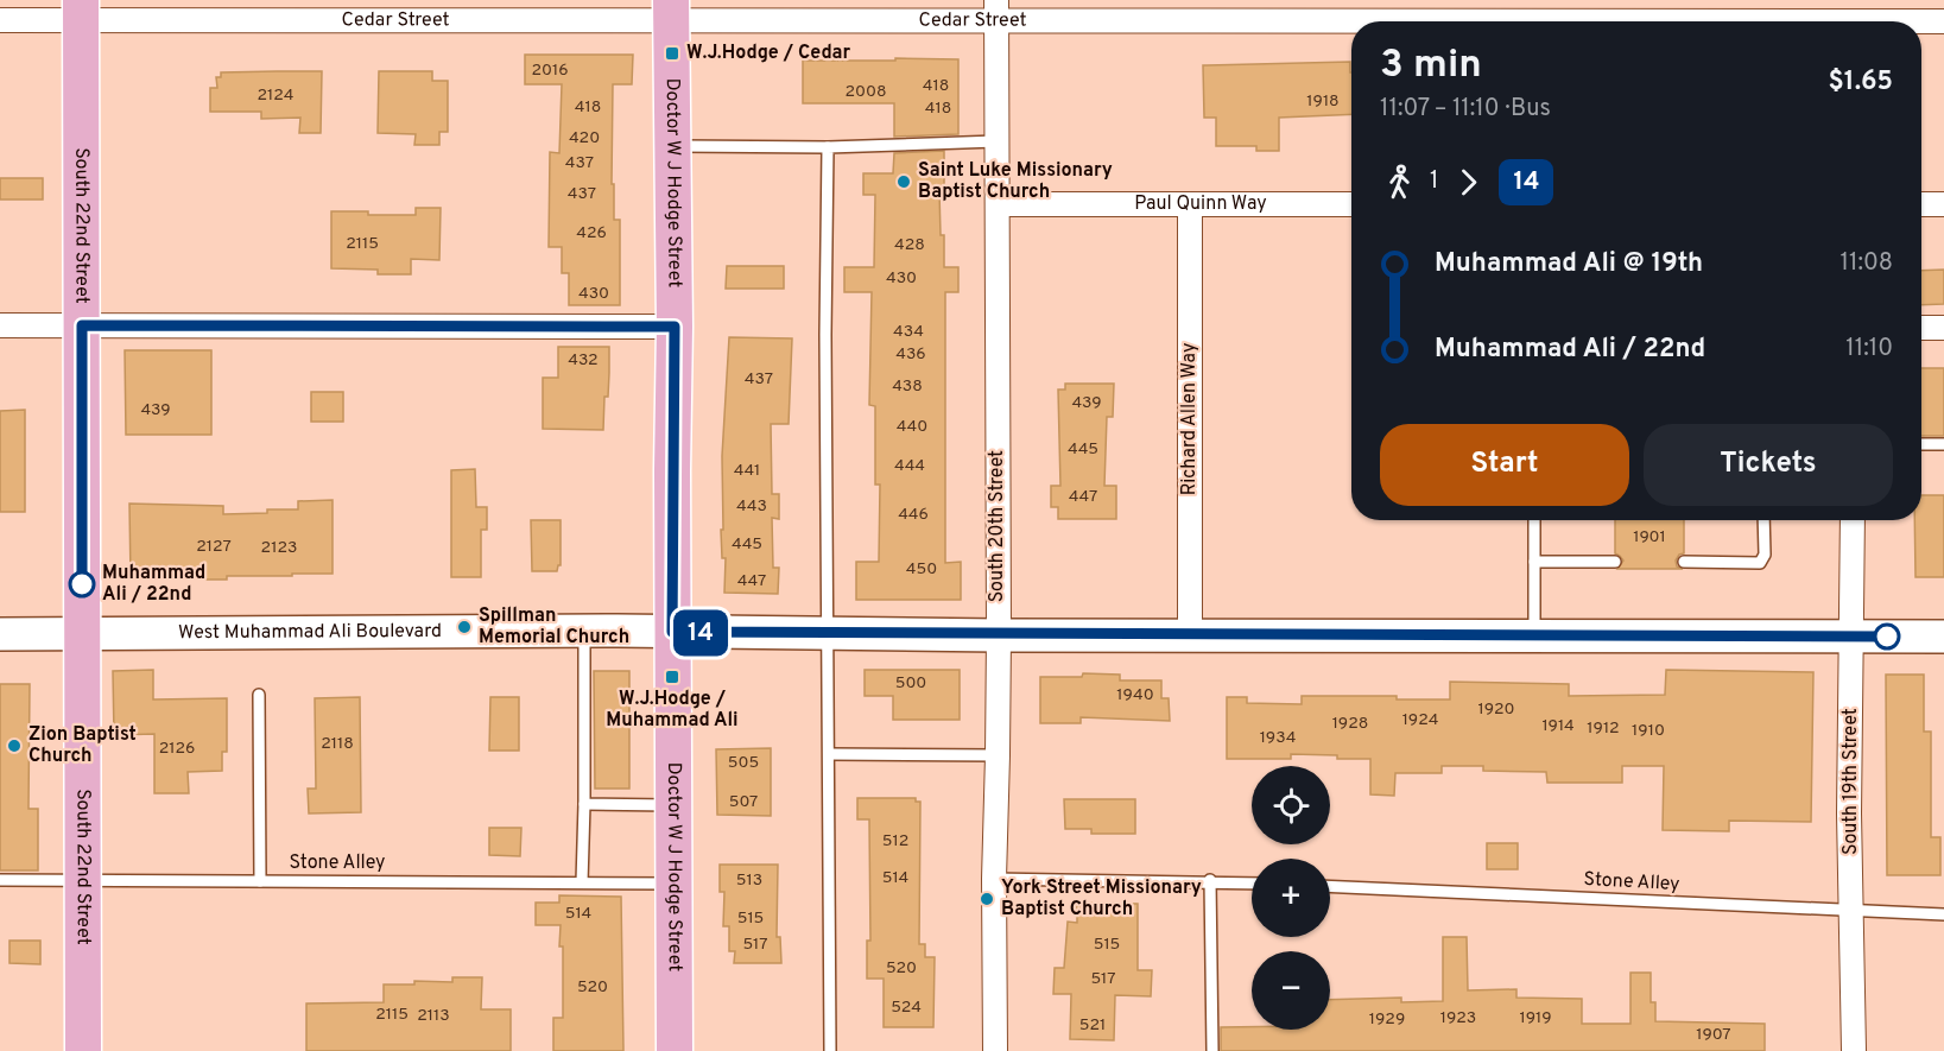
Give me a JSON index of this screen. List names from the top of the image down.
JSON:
{
  "streets": {
    "main road": ["Doctor W J Hodge Street", "South 22nd Street", "West Muhammad Ali Boulevard"],
    "street": [
      "Cedar Street",
      "Paul Quinn Way",
      "Richard Allen Way",
      "South 20th Street",
      "South 19th Street"
    ],
    "lane": ["Stone Alley"]
  },
  "crossings": [
    ["Cedar Street", "Doctor W J Hodge Street"],
    ["Cedar Street", "South 22nd Street"],
    ["Cedar Street", "South 20th Street"],
    ["Doctor W J Hodge Street", "West Muhammad Ali Boulevard"],
    ["Doctor W J Hodge Street", "Stone Alley"],
    ["Paul Quinn Way", "Richard Allen Way"],
    ["Paul Quinn Way", "South 20th Street"],
    ["South 22nd Street", "West Muhammad Ali Boulevard"],
    ["South 22nd Street", "Stone Alley"],
    ["Richard Allen Way", "West Muhammad Ali Boulevard"],
    ["South 20th Street", "West Muhammad Ali Boulevard"],
    ["West Muhammad Ali Boulevard", "South 19th Street"],
    ["South 19th Street", "Stone Alley"]
  ],
  "places": {
    "transit": ["W.J.Hodge / Cedar", "W.J.Hodge / Muhammad Ali"],
    "other": [
      "Saint Luke Missionary Baptist Church",
      "Muhammad Ali / 22nd",
      "Spillman Memorial Church",
      "Zion Baptist Church",
      "York Street Missionary Baptist Church"
    ]
  },
  "lines": ["bus line 14"],
  "house_numbers": [
    "2016",
    "418",
    "2008",
    "2124",
    "1918",
    "418",
    "418",
    "420",
    "437",
    "437",
    "426",
    "2115",
    "428",
    "430",
    "430",
    "434",
    "436",
    "432",
    "437",
    "438",
    "439",
    "439",
    "440",
    "445",
    "444",
    "441",
    "447",
    "443",
    "446",
    "1901",
    "445",
    "2127",
    "2123",
    "450",
    "447",
    "500",
    "1940",
    "1920",
    "1924",
    "1928",
    "1914",
    "1912",
    "1910",
    "1934",
    "2118",
    "2126",
    "505",
    "507",
    "512",
    "514",
    "513",
    "514",
    "515",
    "517",
    "515",
    "520",
    "517",
    "520",
    "524",
    "2115",
    "2113",
    "1923",
    "1919",
    "1929",
    "521",
    "1907"
  ],
  "page": {
    "on_map": "14",
    "heading": ["3 min", "11:07 – 11:10 · Bus", "$1.65"],
    "legs": ["1", "14"],
    "list": [
      {
        "name": "Muhammad Ali @ 19th",
        "value": "11:08"
      },
      {
        "name": "Muhammad Ali / 22nd",
        "value": "11:10"
      }
    ],
    "buttons": ["Start", "Tickets"],
    "map_buttons": ["+", "−"]
  }
}
